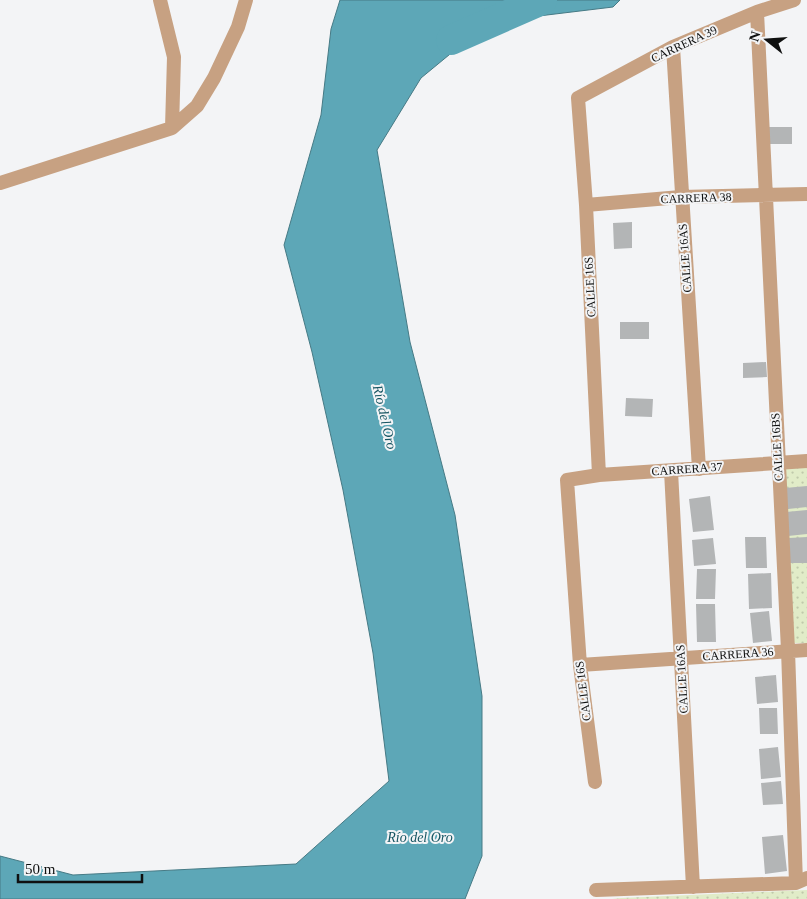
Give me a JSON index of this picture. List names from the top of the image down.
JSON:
{
  "streets": {
    "street": [
      "CARRERA 39",
      "CARRERA 38",
      "CALLE 16AS",
      "CALLE 16S",
      "CALLE 16BS",
      "CARRERA 37",
      "CARRERA 36"
    ]
  },
  "crossings": [
    ["CARRERA 39", "CALLE 16AS"],
    ["CARRERA 39", "CALLE 16S"],
    ["CARRERA 39", "CALLE 16BS"],
    ["CARRERA 38", "CALLE 16AS"],
    ["CARRERA 38", "CALLE 16S"],
    ["CARRERA 38", "CALLE 16BS"],
    ["CALLE 16AS", "CARRERA 37"],
    ["CALLE 16AS", "CARRERA 36"],
    ["CALLE 16S", "CARRERA 37"],
    ["CALLE 16S", "CARRERA 36"],
    ["CALLE 16BS", "CARRERA 37"],
    ["CALLE 16BS", "CARRERA 36"]
  ],
  "water": ["Río del Oro"],
  "scale_bar": "50 m",
  "north": "left"
}
